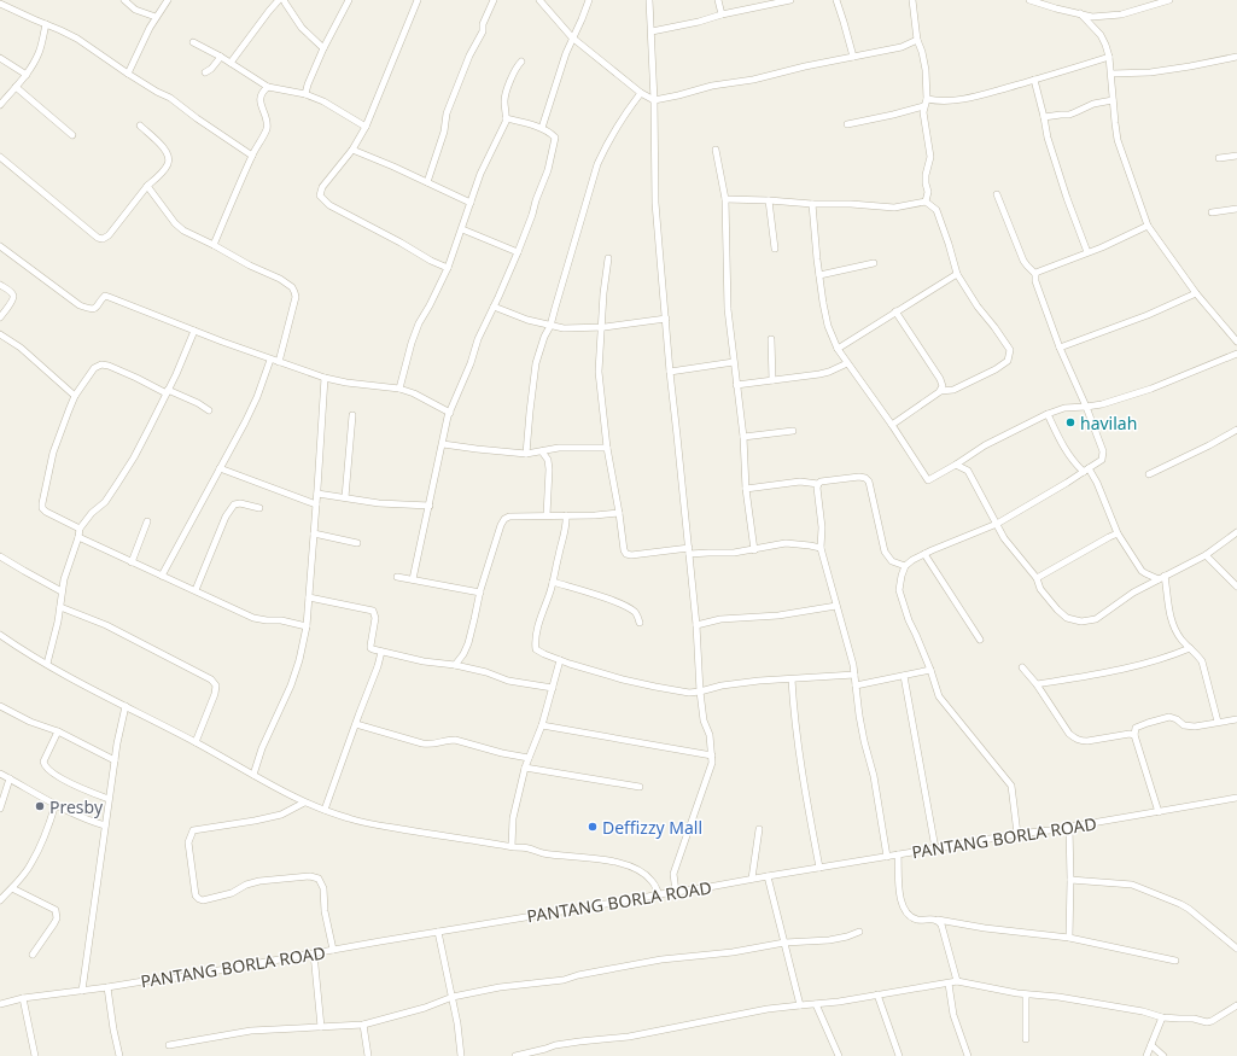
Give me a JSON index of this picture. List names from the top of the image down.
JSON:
{
  "streets": {
    "street": ["PANTANG BORLA ROAD"]
  },
  "places": ["havilah", "Presby", "Deffizzy Mall"]
}
